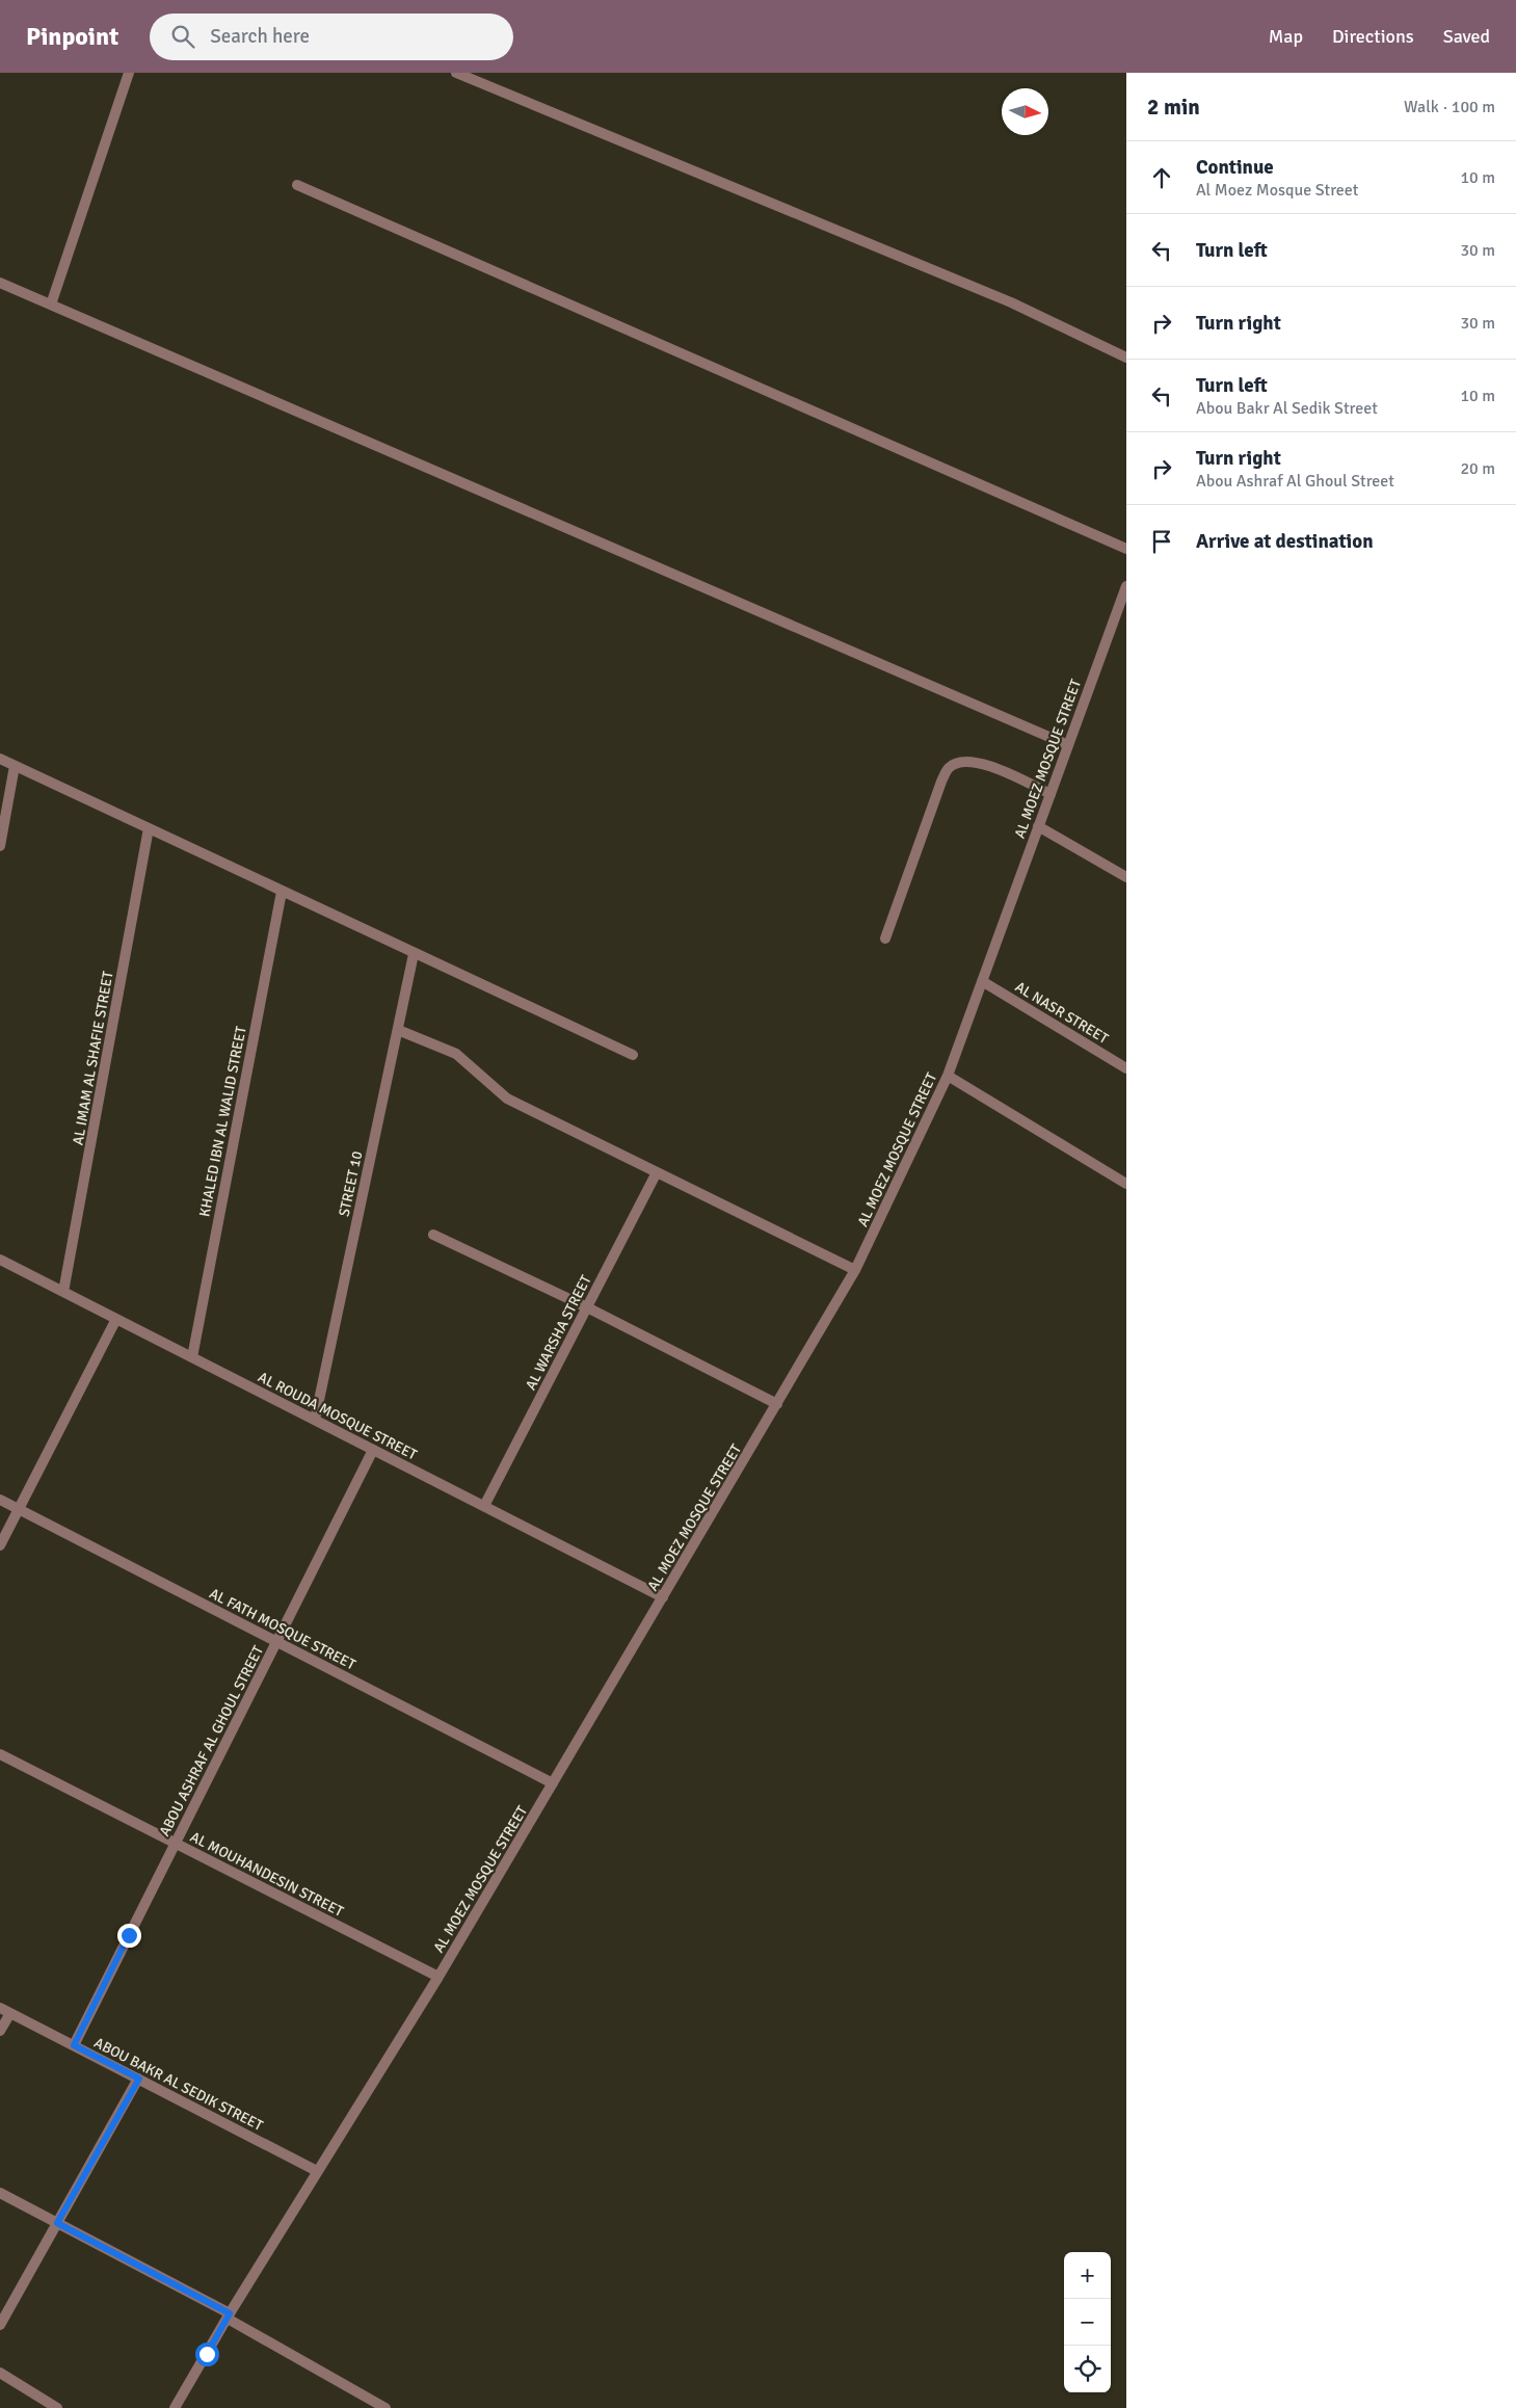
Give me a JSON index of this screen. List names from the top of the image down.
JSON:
{
  "streets": {
    "street": [
      "AL MOEZ MOSQUE STREET",
      "AL NASR STREET",
      "AL IMAM AL SHAFIE STREET",
      "KHALED IBN AL WALID STREET",
      "STREET 10",
      "AL WARSHA STREET",
      "AL ROUDA MOSQUE STREET",
      "AL FATH MOSQUE STREET",
      "ABOU ASHRAF AL GHOUL STREET",
      "AL MOUHANDESIN STREET",
      "ABOU BAKR AL SEDIK STREET"
    ]
  },
  "crossings": [
    ["AL MOEZ MOSQUE STREET", "AL NASR STREET"],
    ["AL MOEZ MOSQUE STREET", "AL ROUDA MOSQUE STREET"],
    ["AL MOEZ MOSQUE STREET", "AL FATH MOSQUE STREET"],
    ["AL MOEZ MOSQUE STREET", "AL MOUHANDESIN STREET"],
    ["AL MOEZ MOSQUE STREET", "ABOU BAKR AL SEDIK STREET"],
    ["AL IMAM AL SHAFIE STREET", "AL ROUDA MOSQUE STREET"],
    ["KHALED IBN AL WALID STREET", "AL ROUDA MOSQUE STREET"],
    ["STREET 10", "AL ROUDA MOSQUE STREET"],
    ["AL WARSHA STREET", "AL ROUDA MOSQUE STREET"],
    ["AL ROUDA MOSQUE STREET", "ABOU ASHRAF AL GHOUL STREET"],
    ["AL FATH MOSQUE STREET", "ABOU ASHRAF AL GHOUL STREET"],
    ["ABOU ASHRAF AL GHOUL STREET", "AL MOUHANDESIN STREET"],
    ["ABOU ASHRAF AL GHOUL STREET", "ABOU BAKR AL SEDIK STREET"]
  ],
  "north": "right",
  "page": {
    "header": "Pinpoint",
    "search": "Search here",
    "nav": ["Map", "Directions", "Saved"],
    "heading": ["2 min", "Walk · 100 m"],
    "list": [
      ["Continue", "Al Moez Mosque Street", "10 m"],
      ["Turn left", "30 m"],
      ["Turn right", "30 m"],
      ["Turn left", "Abou Bakr Al Sedik Street", "10 m"],
      ["Turn right", "Abou Ashraf Al Ghoul Street", "20 m"],
      "Arrive at destination"
    ],
    "map_buttons": ["+", "−"]
  }
}
